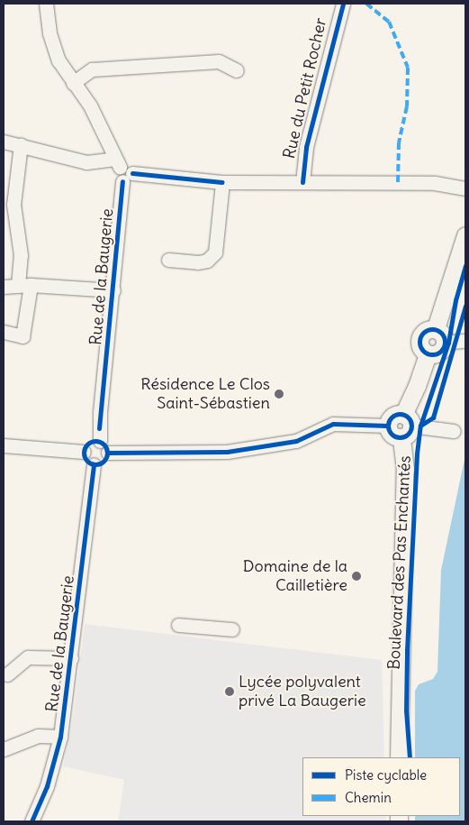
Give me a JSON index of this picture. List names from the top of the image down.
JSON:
{
  "streets": {
    "main road": ["Boulevard des Pas Enchantés"],
    "street": ["Rue du Petit Rocher", "Rue de la Baugerie"]
  },
  "places": ["Résidence Le Clos Saint-Sébastien", "Domaine de la Cailletière", "Lycée polyvalent privé La Baugerie"],
  "legend": ["Piste cyclable", "Chemin"]
}
